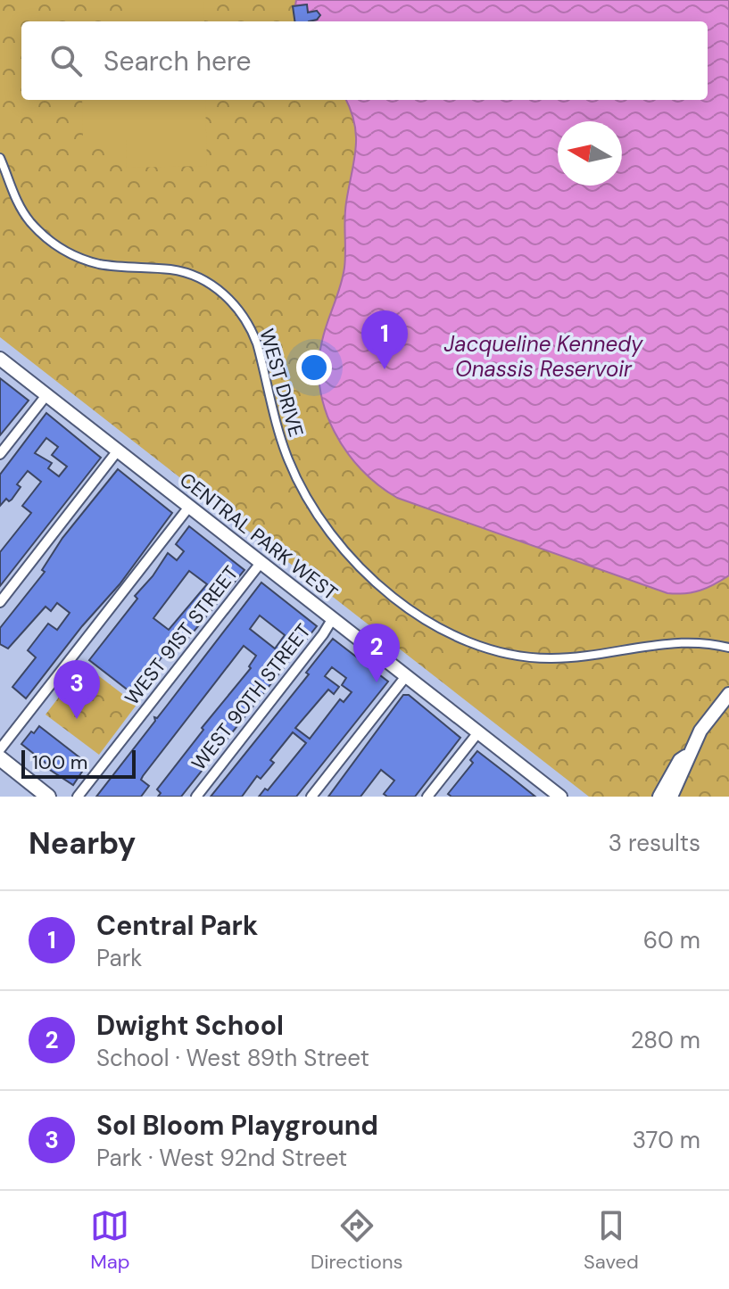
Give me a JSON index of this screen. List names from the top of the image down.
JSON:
{
  "streets": {
    "main road": ["CENTRAL PARK WEST"],
    "street": ["WEST DRIVE", "WEST 91ST STREET", "WEST 90TH STREET"]
  },
  "crossings": [
    ["CENTRAL PARK WEST", "WEST 91ST STREET"],
    ["CENTRAL PARK WEST", "WEST 90TH STREET"]
  ],
  "water": ["Jacqueline Kennedy Onassis Reservoir"],
  "scale_bar": "100 m",
  "north": "left",
  "page": {
    "search": "Search here",
    "pins": ["1", "2", "3"],
    "scale": "100 m",
    "heading": ["Nearby", "3 results"],
    "list": [
      {
        "mark": "1",
        "name": "Central Park",
        "note": "Park",
        "value": "60 m"
      },
      {
        "mark": "2",
        "name": "Dwight School",
        "note": "School · West 89th Street",
        "value": "280 m"
      },
      {
        "mark": "3",
        "name": "Sol Bloom Playground",
        "note": "Park · West 92nd Street",
        "value": "370 m"
      }
    ],
    "nav": ["Map", "Directions", "Saved"]
  }
}
